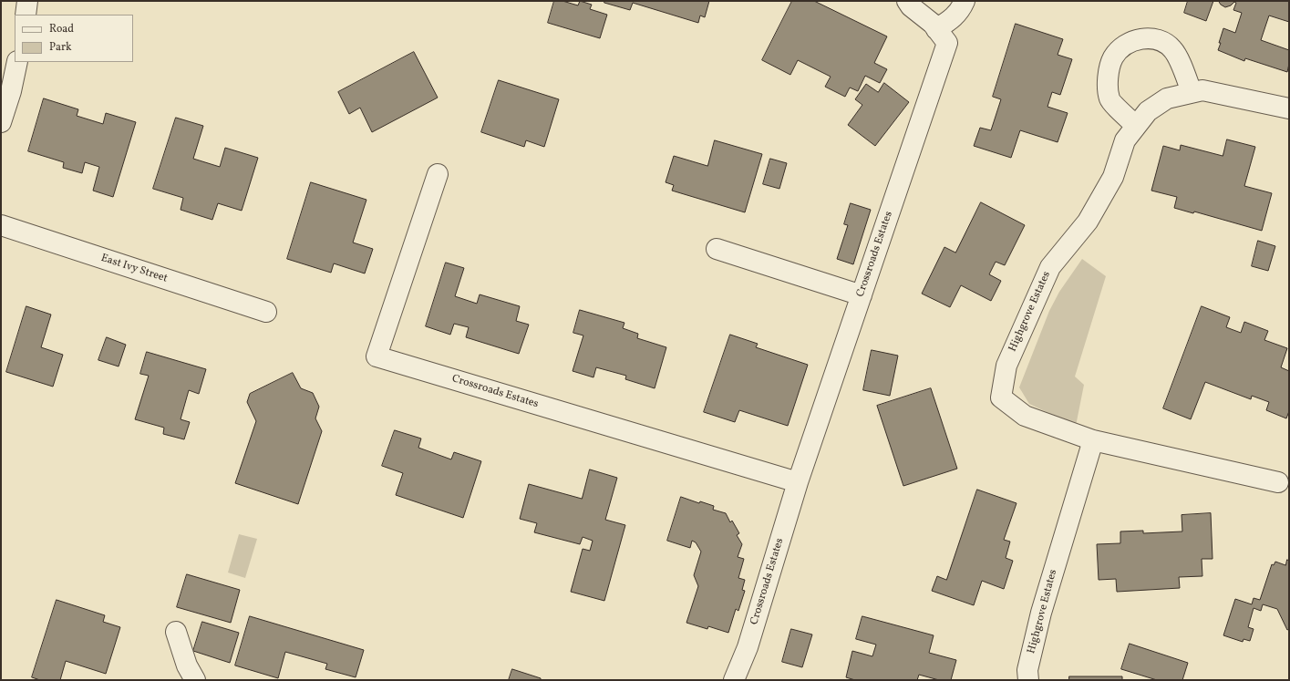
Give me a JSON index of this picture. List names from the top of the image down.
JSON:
{
  "streets": {
    "street": ["Crossroads Estates", "East Ivy Street", "Highgrove Estates"]
  },
  "legend": ["Road", "Park"]
}
